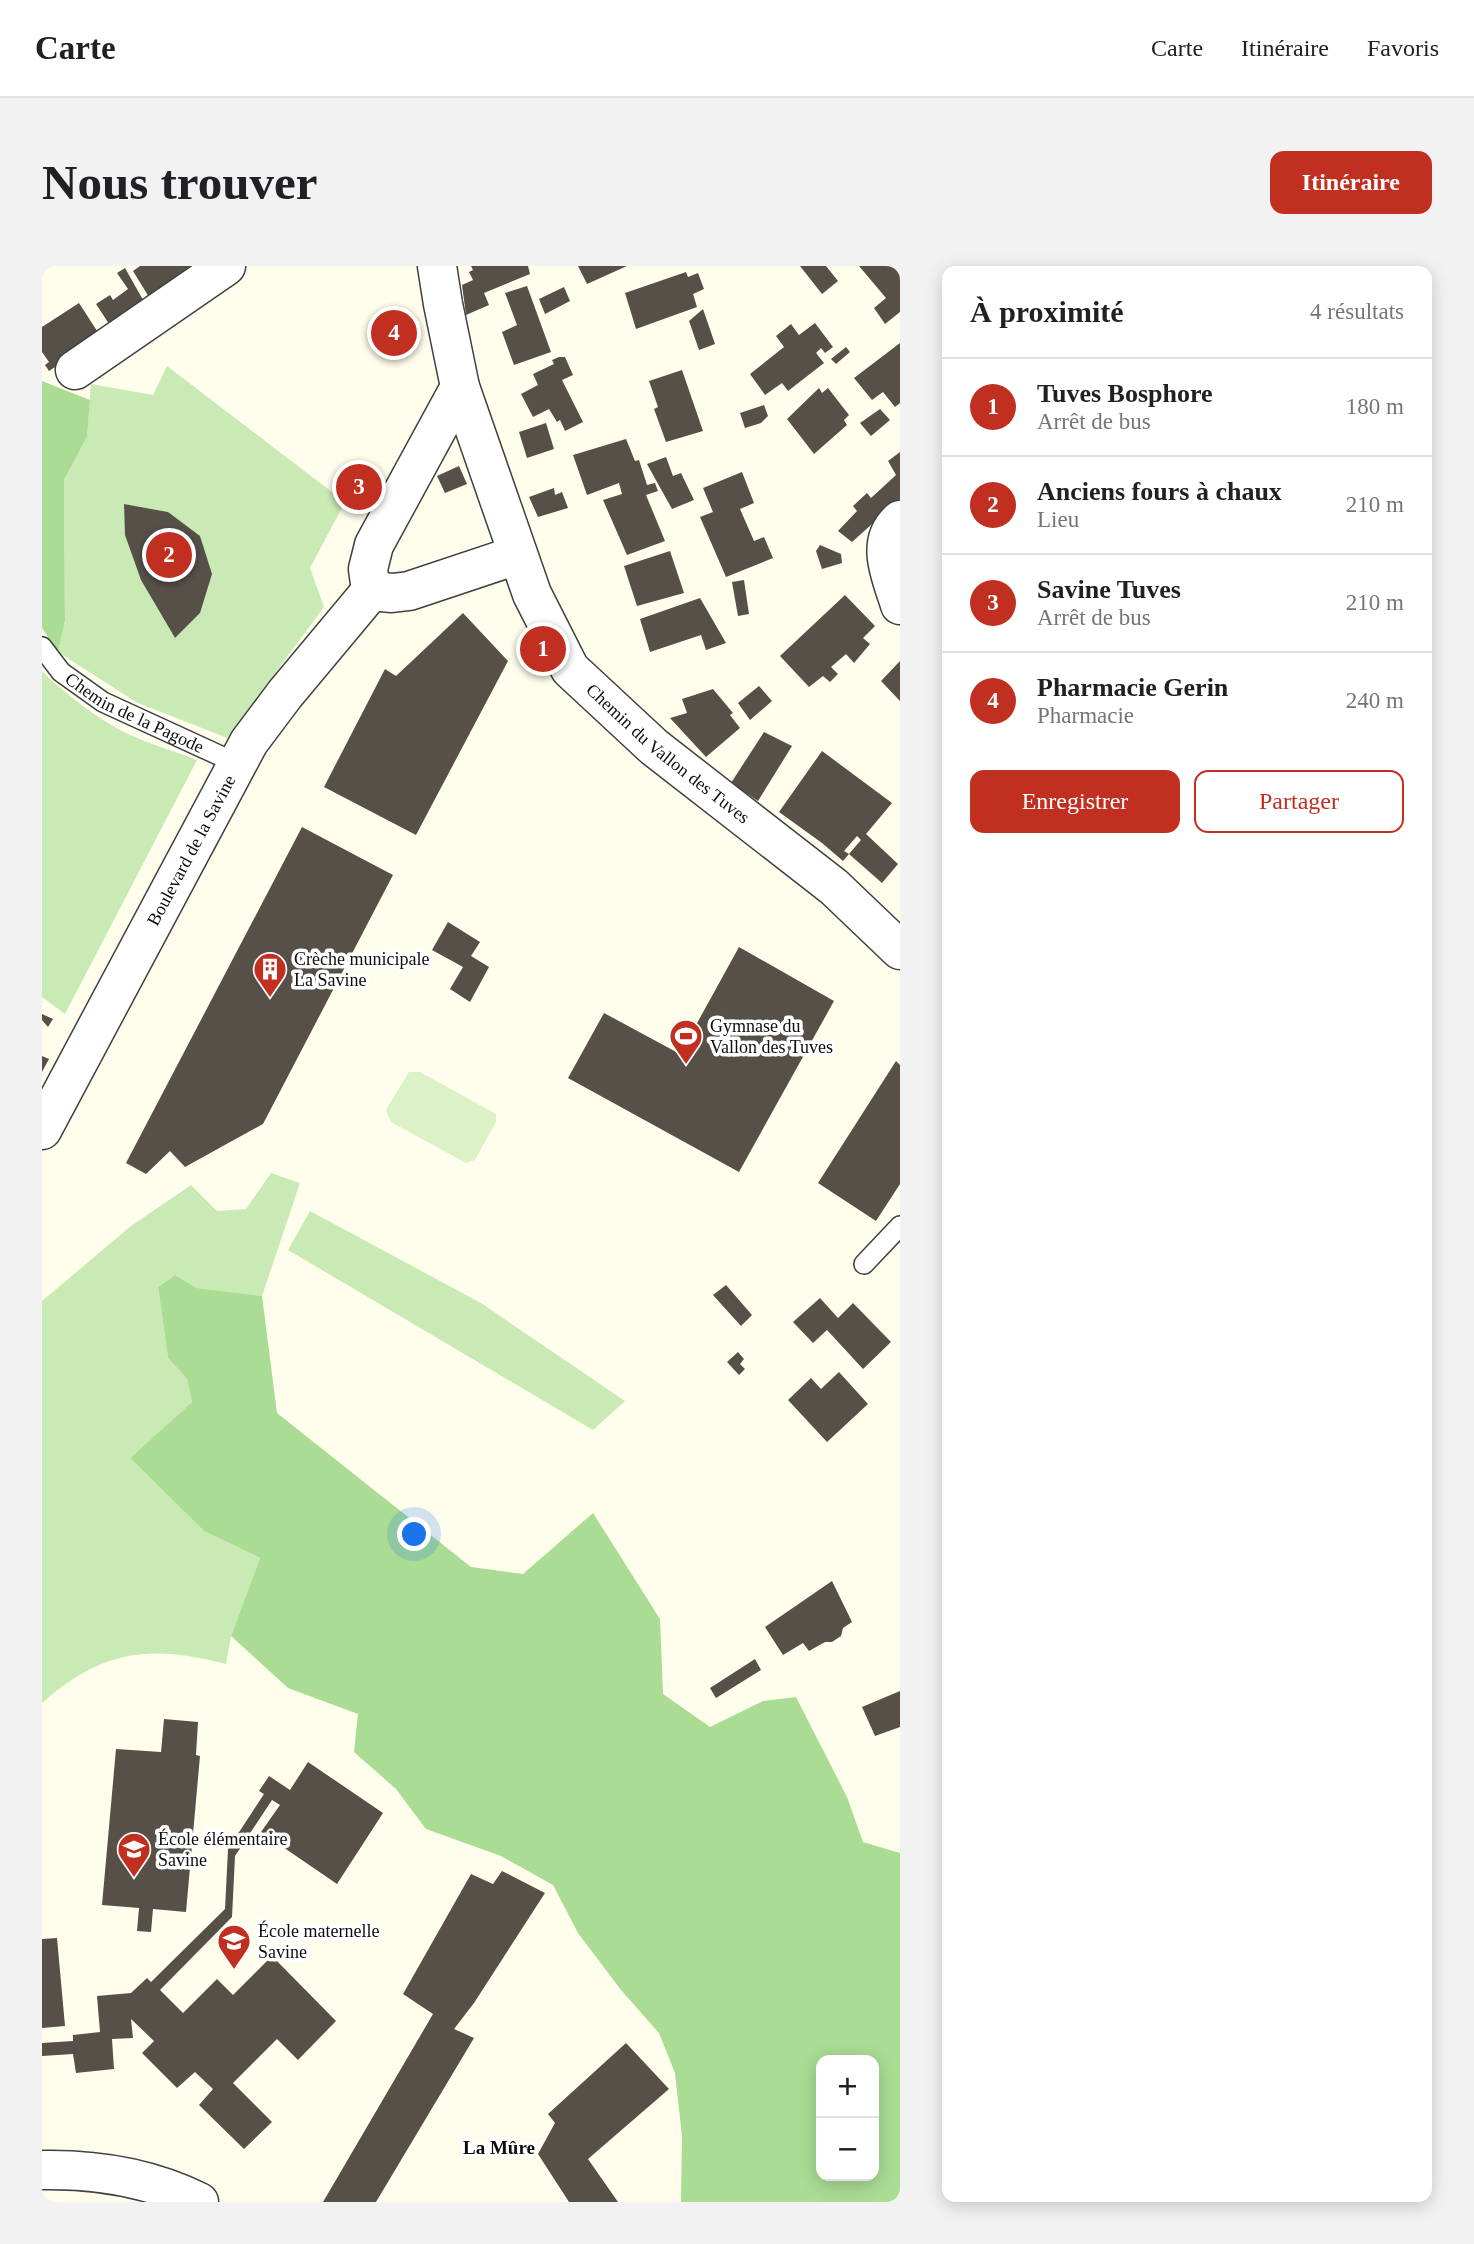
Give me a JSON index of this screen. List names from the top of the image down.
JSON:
{
  "streets": {
    "street": ["Chemin du Vallon des Tuves", "Boulevard de la Savine"],
    "lane": ["Chemin de la Pagode"]
  },
  "crossings": [
    ["Chemin de la Pagode", "Boulevard de la Savine"]
  ],
  "districts": ["La Mûre"],
  "places": {
    "building": ["Crèche municipale La Savine"],
    "sports": ["Gymnase du Vallon des Tuves"],
    "school or university": ["École élémentaire Savine", "École maternelle Savine"]
  },
  "page": {
    "header": "Carte",
    "nav": ["Carte", "Itinéraire", "Favoris"],
    "buttons": [
      "Itinéraire",
      ["Enregistrer", "Partager"]
    ],
    "title": "Nous trouver",
    "heading": ["À proximité", "4 résultats"],
    "pins": [
      "4",
      "3",
      "2",
      "1"
    ],
    "list": [
      {
        "mark": "1",
        "name": "Tuves Bosphore",
        "note": "Arrêt de bus",
        "value": "180 m"
      },
      {
        "mark": "2",
        "name": "Anciens fours à chaux",
        "note": "Lieu",
        "value": "210 m"
      },
      {
        "mark": "3",
        "name": "Savine Tuves",
        "note": "Arrêt de bus",
        "value": "210 m"
      },
      {
        "mark": "4",
        "name": "Pharmacie Gerin",
        "note": "Pharmacie",
        "value": "240 m"
      }
    ],
    "map_buttons": ["+", "−"]
  }
}
